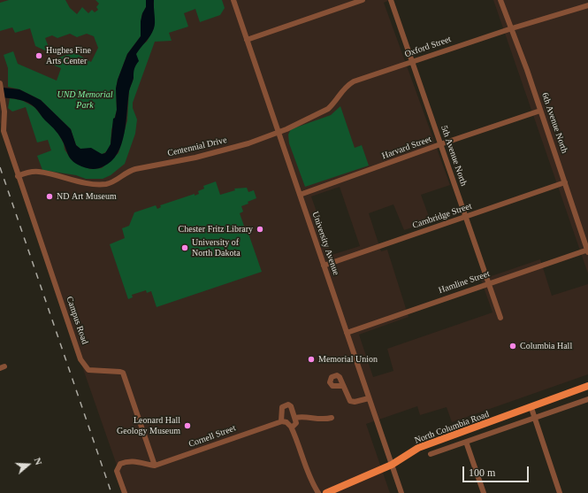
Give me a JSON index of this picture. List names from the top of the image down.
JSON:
{
  "streets": {
    "main road": ["North Columbia Road"],
    "street": [
      "Oxford Street",
      "6th Avenue North",
      "Centennial Drive",
      "Harvard Street",
      "5th Avenue North",
      "Cambridge Street",
      "University Avenue",
      "Hamline Street",
      "Campus Road",
      "Cornell Street"
    ]
  },
  "crossings": [
    ["Oxford Street", "6th Avenue North"],
    ["Oxford Street", "Centennial Drive"],
    ["Oxford Street", "5th Avenue North"],
    ["6th Avenue North", "Harvard Street"],
    ["6th Avenue North", "Cambridge Street"],
    ["6th Avenue North", "Hamline Street"],
    ["Centennial Drive", "University Avenue"],
    ["Centennial Drive", "Campus Road"],
    ["Harvard Street", "5th Avenue North"],
    ["Harvard Street", "University Avenue"],
    ["5th Avenue North", "Cambridge Street"],
    ["5th Avenue North", "Hamline Street"],
    ["Cambridge Street", "University Avenue"],
    ["University Avenue", "Hamline Street"],
    ["University Avenue", "North Columbia Road"],
    ["Campus Road", "Cornell Street"]
  ],
  "parks": ["UND Memorial Park"],
  "places": [
    "Hughes Fine Arts Center",
    "ND Art Museum",
    "Chester Fritz Library",
    "University of North Dakota",
    "Columbia Hall",
    "Memorial Union",
    "Leonard Hall Geology Museum"
  ],
  "scale_bar": "100 m",
  "north": "right"
}
